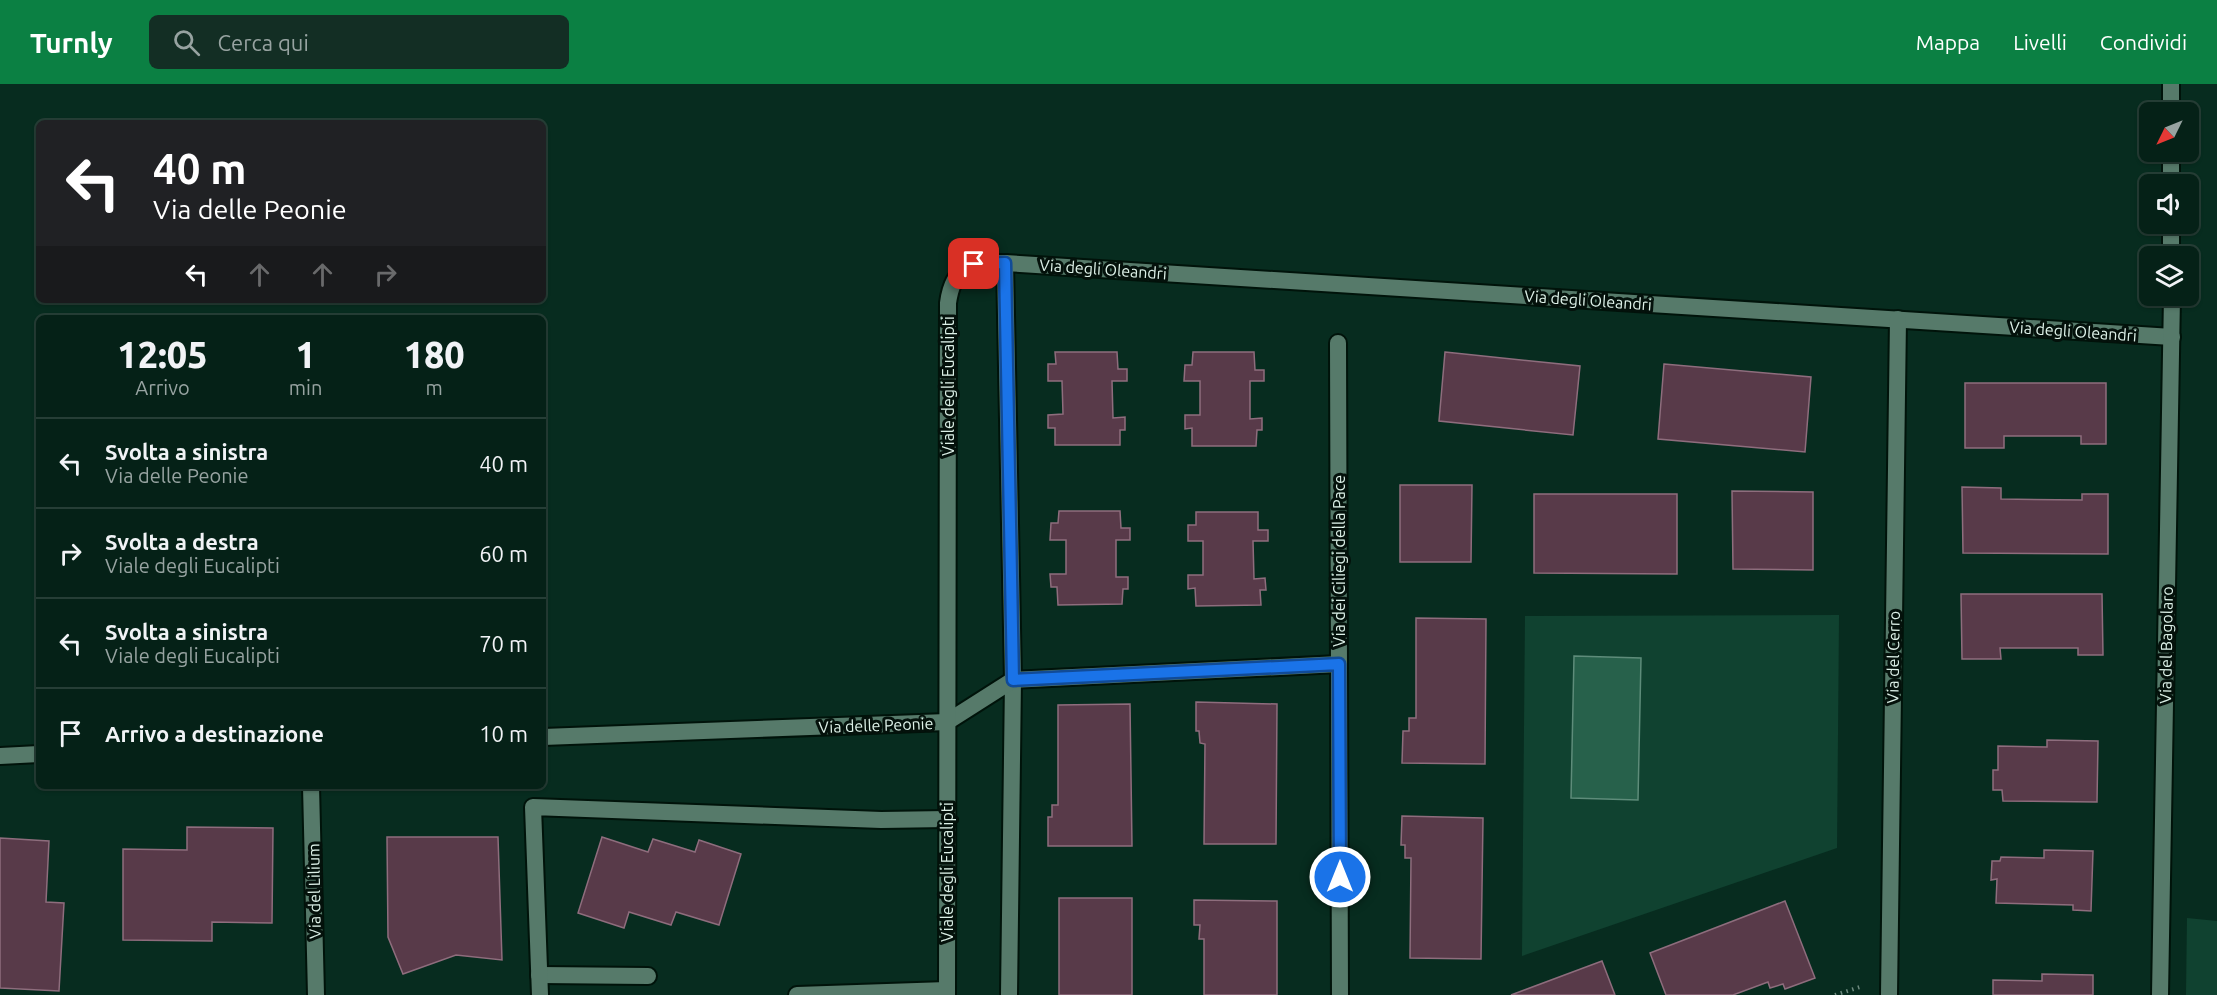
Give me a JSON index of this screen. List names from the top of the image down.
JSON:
{
  "streets": {
    "street": [
      "Via degli Oleandri",
      "Viale degli Eucalipti",
      "Via dei Ciliegi della Pace",
      "Via del Bagolaro",
      "Via del Cerro",
      "Via delle Peonie",
      "Via del Lilium"
    ]
  },
  "crossings": [
    ["Via degli Oleandri", "Viale degli Eucalipti"],
    ["Via degli Oleandri", "Via del Bagolaro"],
    ["Via degli Oleandri", "Via del Cerro"],
    ["Viale degli Eucalipti", "Via delle Peonie"]
  ],
  "north": "bottom left",
  "page": {
    "header": "Turnly",
    "search": "Cerca qui",
    "nav": ["Mappa", "Livelli", "Condividi"],
    "turn": ["40 m", "Via delle Peonie"],
    "eta": [
      "12:05",
      "Arrivo",
      "1",
      "min",
      "180",
      "m"
    ],
    "list": [
      {
        "name": "Svolta a sinistra",
        "note": "Via delle Peonie",
        "value": "40 m"
      },
      {
        "name": "Svolta a destra",
        "note": "Viale degli Eucalipti",
        "value": "60 m"
      },
      {
        "name": "Svolta a sinistra",
        "note": "Viale degli Eucalipti",
        "value": "70 m"
      },
      {
        "name": "Arrivo a destinazione",
        "value": "10 m"
      }
    ]
  }
}
